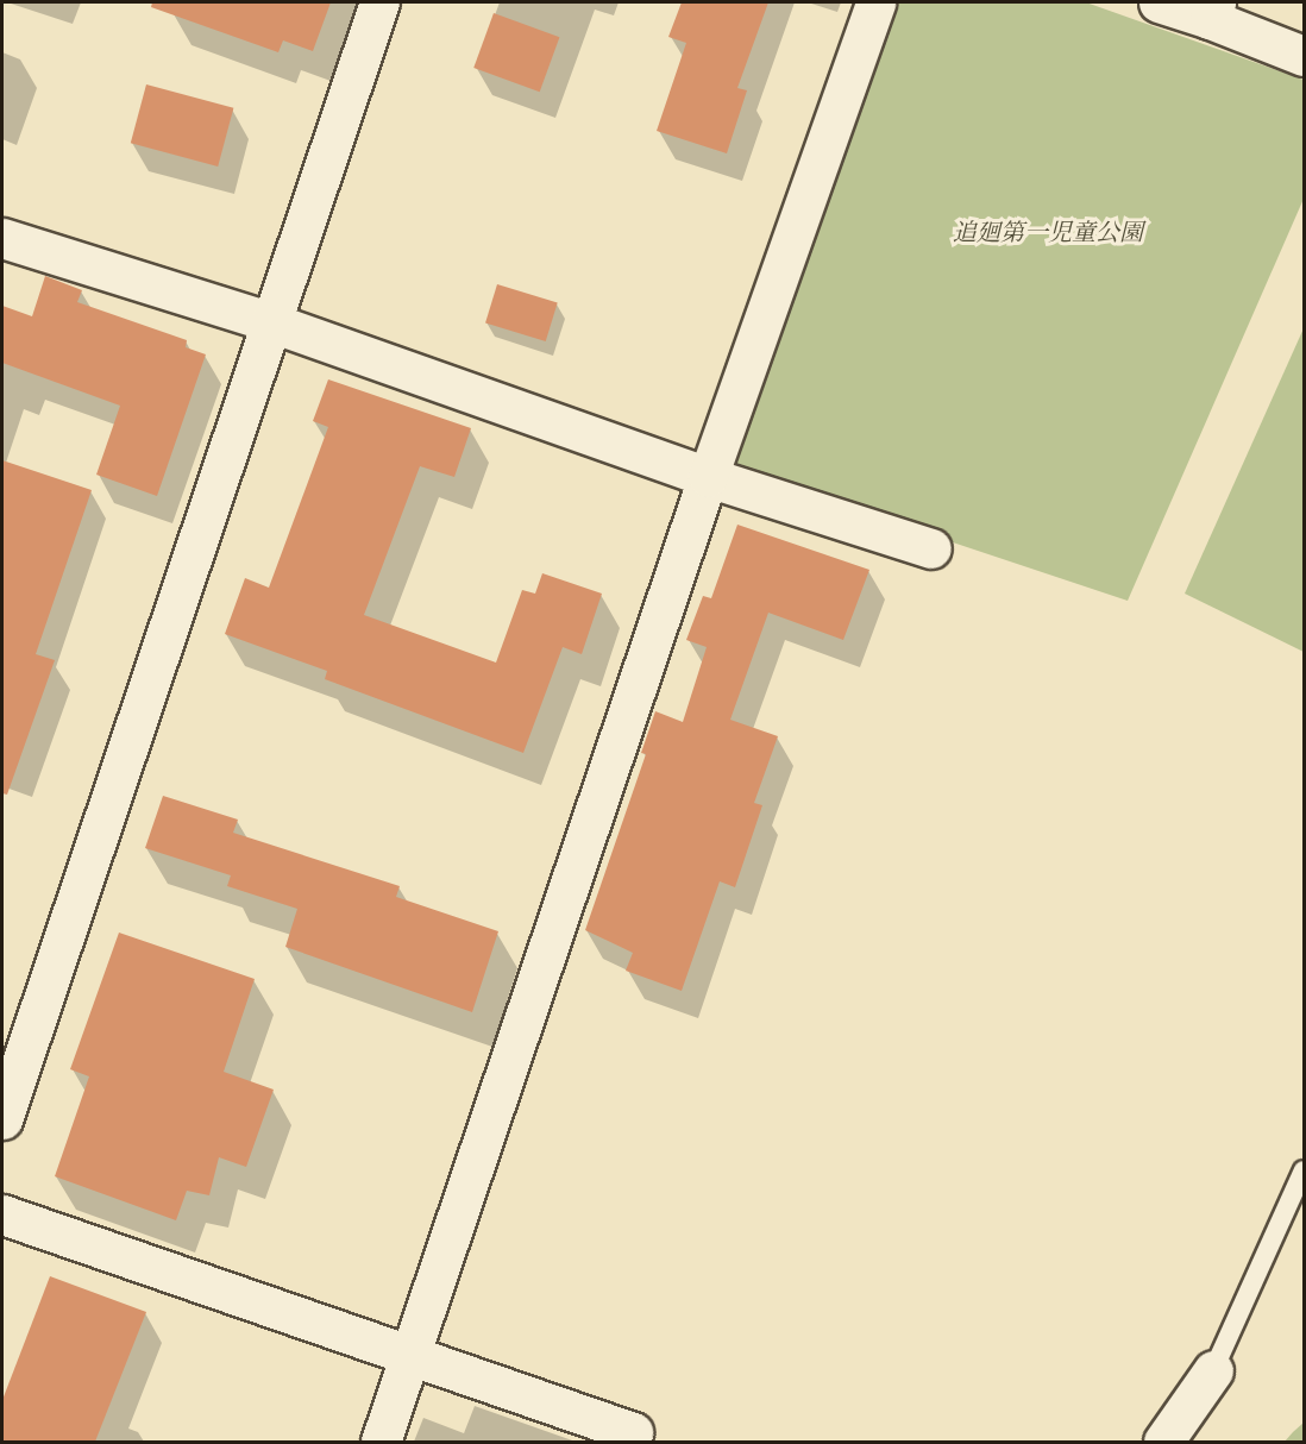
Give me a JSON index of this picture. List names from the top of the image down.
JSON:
{
  "parks": ["追廻第一児童公園"]
}
